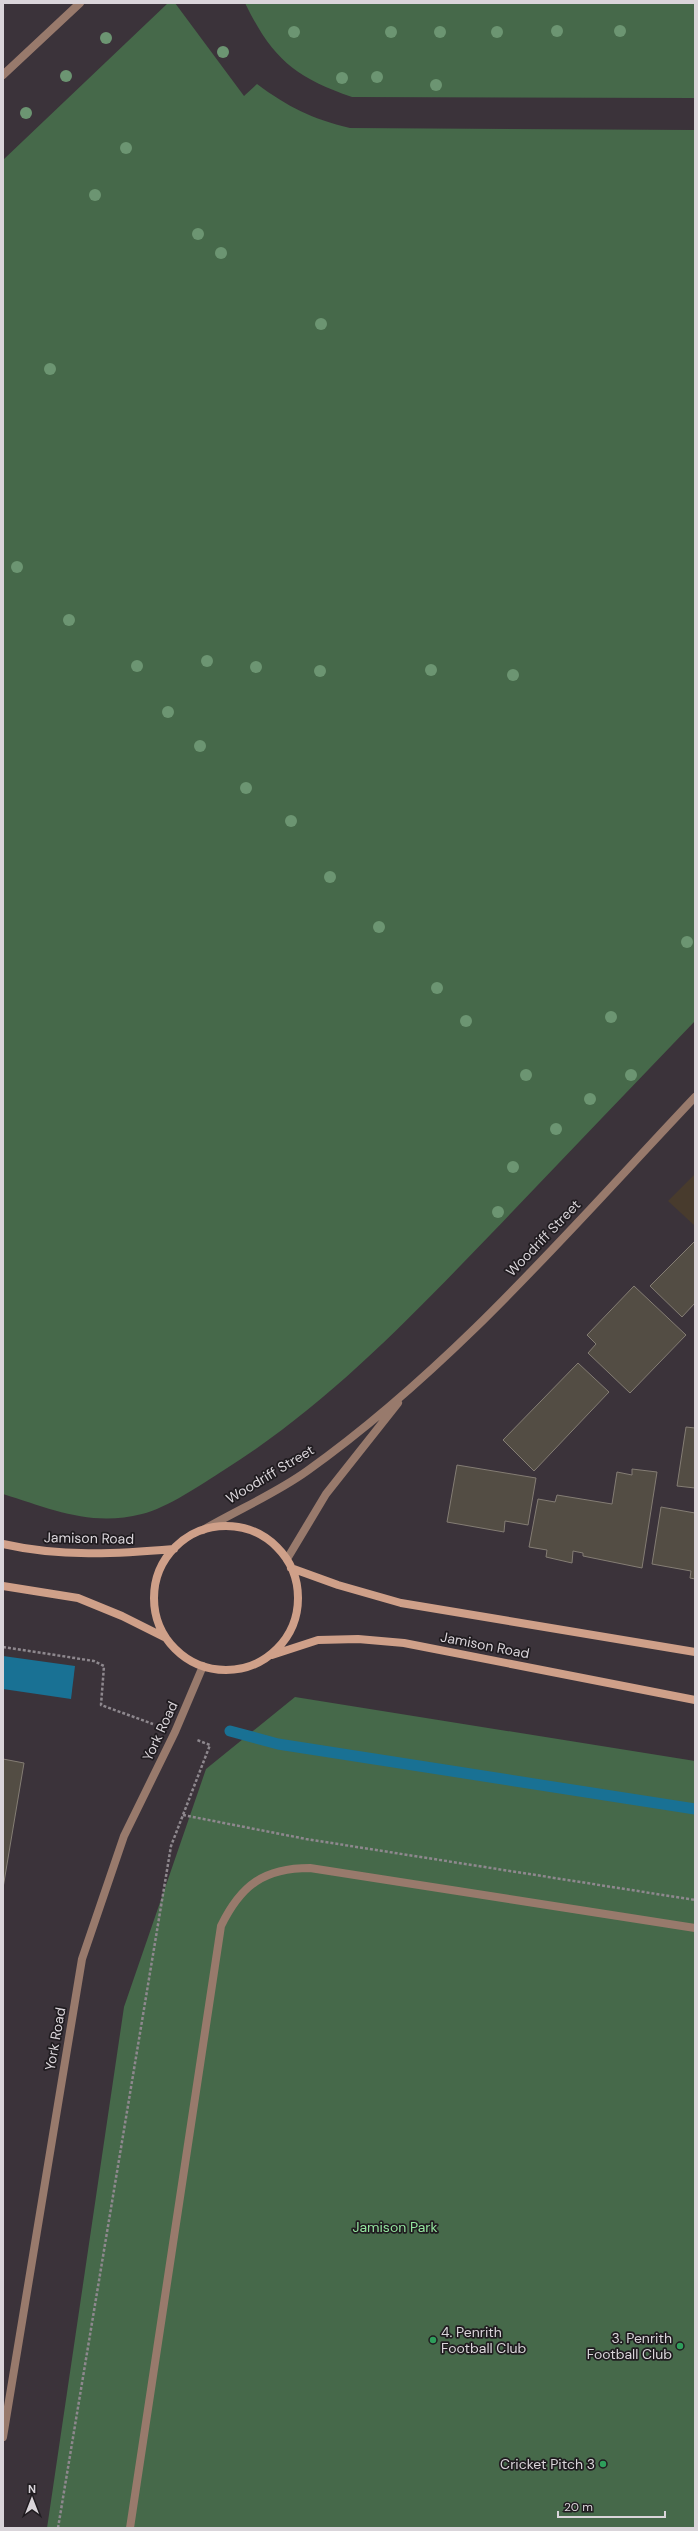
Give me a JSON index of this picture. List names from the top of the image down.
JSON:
{
  "streets": {
    "main road": ["Jamison Road"],
    "street": ["Woodriff Street", "York Road"]
  },
  "parks": ["Jamison Park"],
  "places": ["4. Penrith Football Club", "3. Penrith Football Club", "Cricket Pitch 3"],
  "scale_bar": "20 m",
  "north": "top"
}
